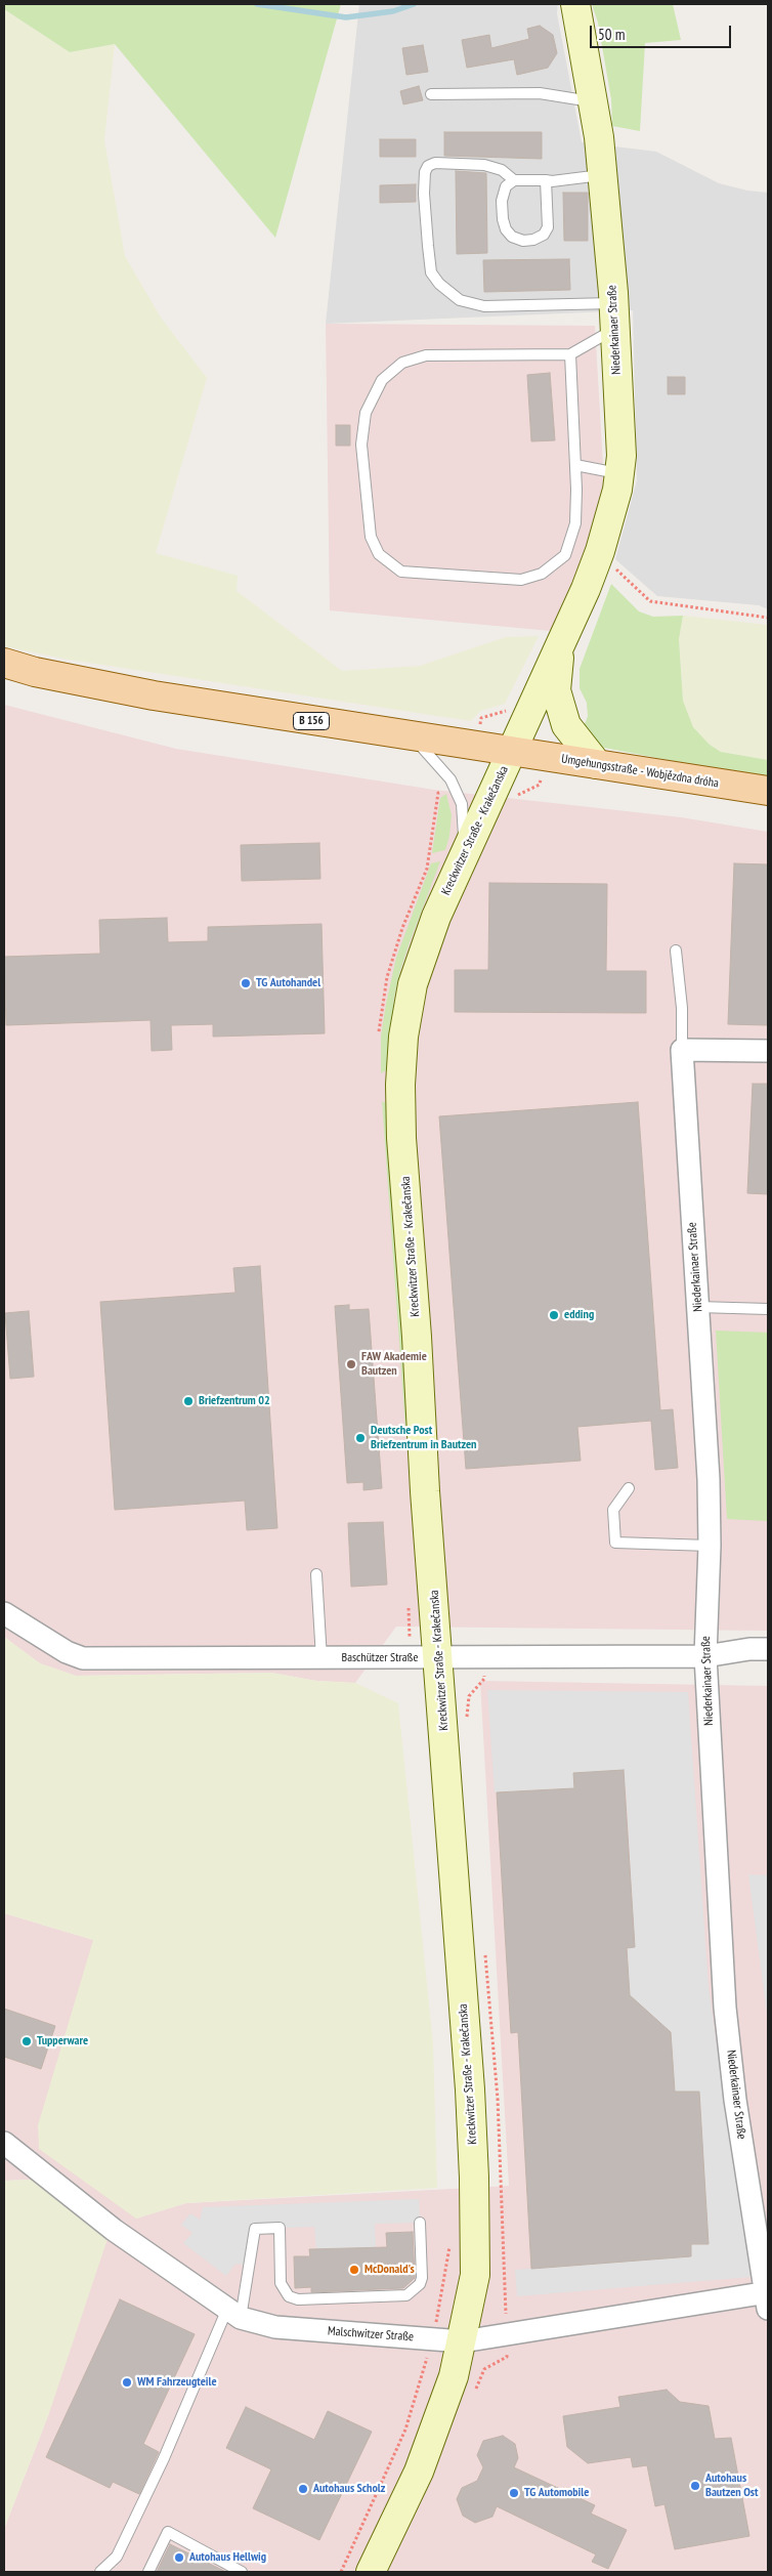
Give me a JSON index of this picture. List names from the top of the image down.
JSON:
{
  "streets": {
    "main road": ["B 156", "Umgehungsstraße - Wobjězdna dróha"],
    "street": [
      "Niederkainaer Straße",
      "Kreckwitzer Straße - Krakečanska",
      "Baschützer Straße",
      "Malschwitzer Straße"
    ]
  },
  "crossings": [
    ["Niederkainaer Straße", "B 156"],
    ["Niederkainaer Straße", "Umgehungsstraße - Wobjězdna dróha"],
    ["Niederkainaer Straße", "Kreckwitzer Straße - Krakečanska"],
    ["Niederkainaer Straße", "Baschützer Straße"],
    ["Niederkainaer Straße", "Malschwitzer Straße"],
    ["B 156", "Umgehungsstraße - Wobjězdna dróha"],
    ["B 156", "Kreckwitzer Straße - Krakečanska"],
    ["Umgehungsstraße - Wobjězdna dróha", "Kreckwitzer Straße - Krakečanska"],
    ["Kreckwitzer Straße - Krakečanska", "Baschützer Straße"],
    ["Kreckwitzer Straße - Krakečanska", "Malschwitzer Straße"]
  ],
  "places": [
    "TG Autohandel",
    "edding",
    "FAW Akademie Bautzen",
    "Briefzentrum 02",
    "Deutsche Post Briefzentrum in Bautzen",
    "Tupperware",
    "McDonald's",
    "WM Fahrzeugteile",
    "Autohaus Bautzen Ost",
    "Autohaus Scholz",
    "TG Automobile",
    "Autohaus Hellwig"
  ],
  "scale_bar": "50 m"
}
